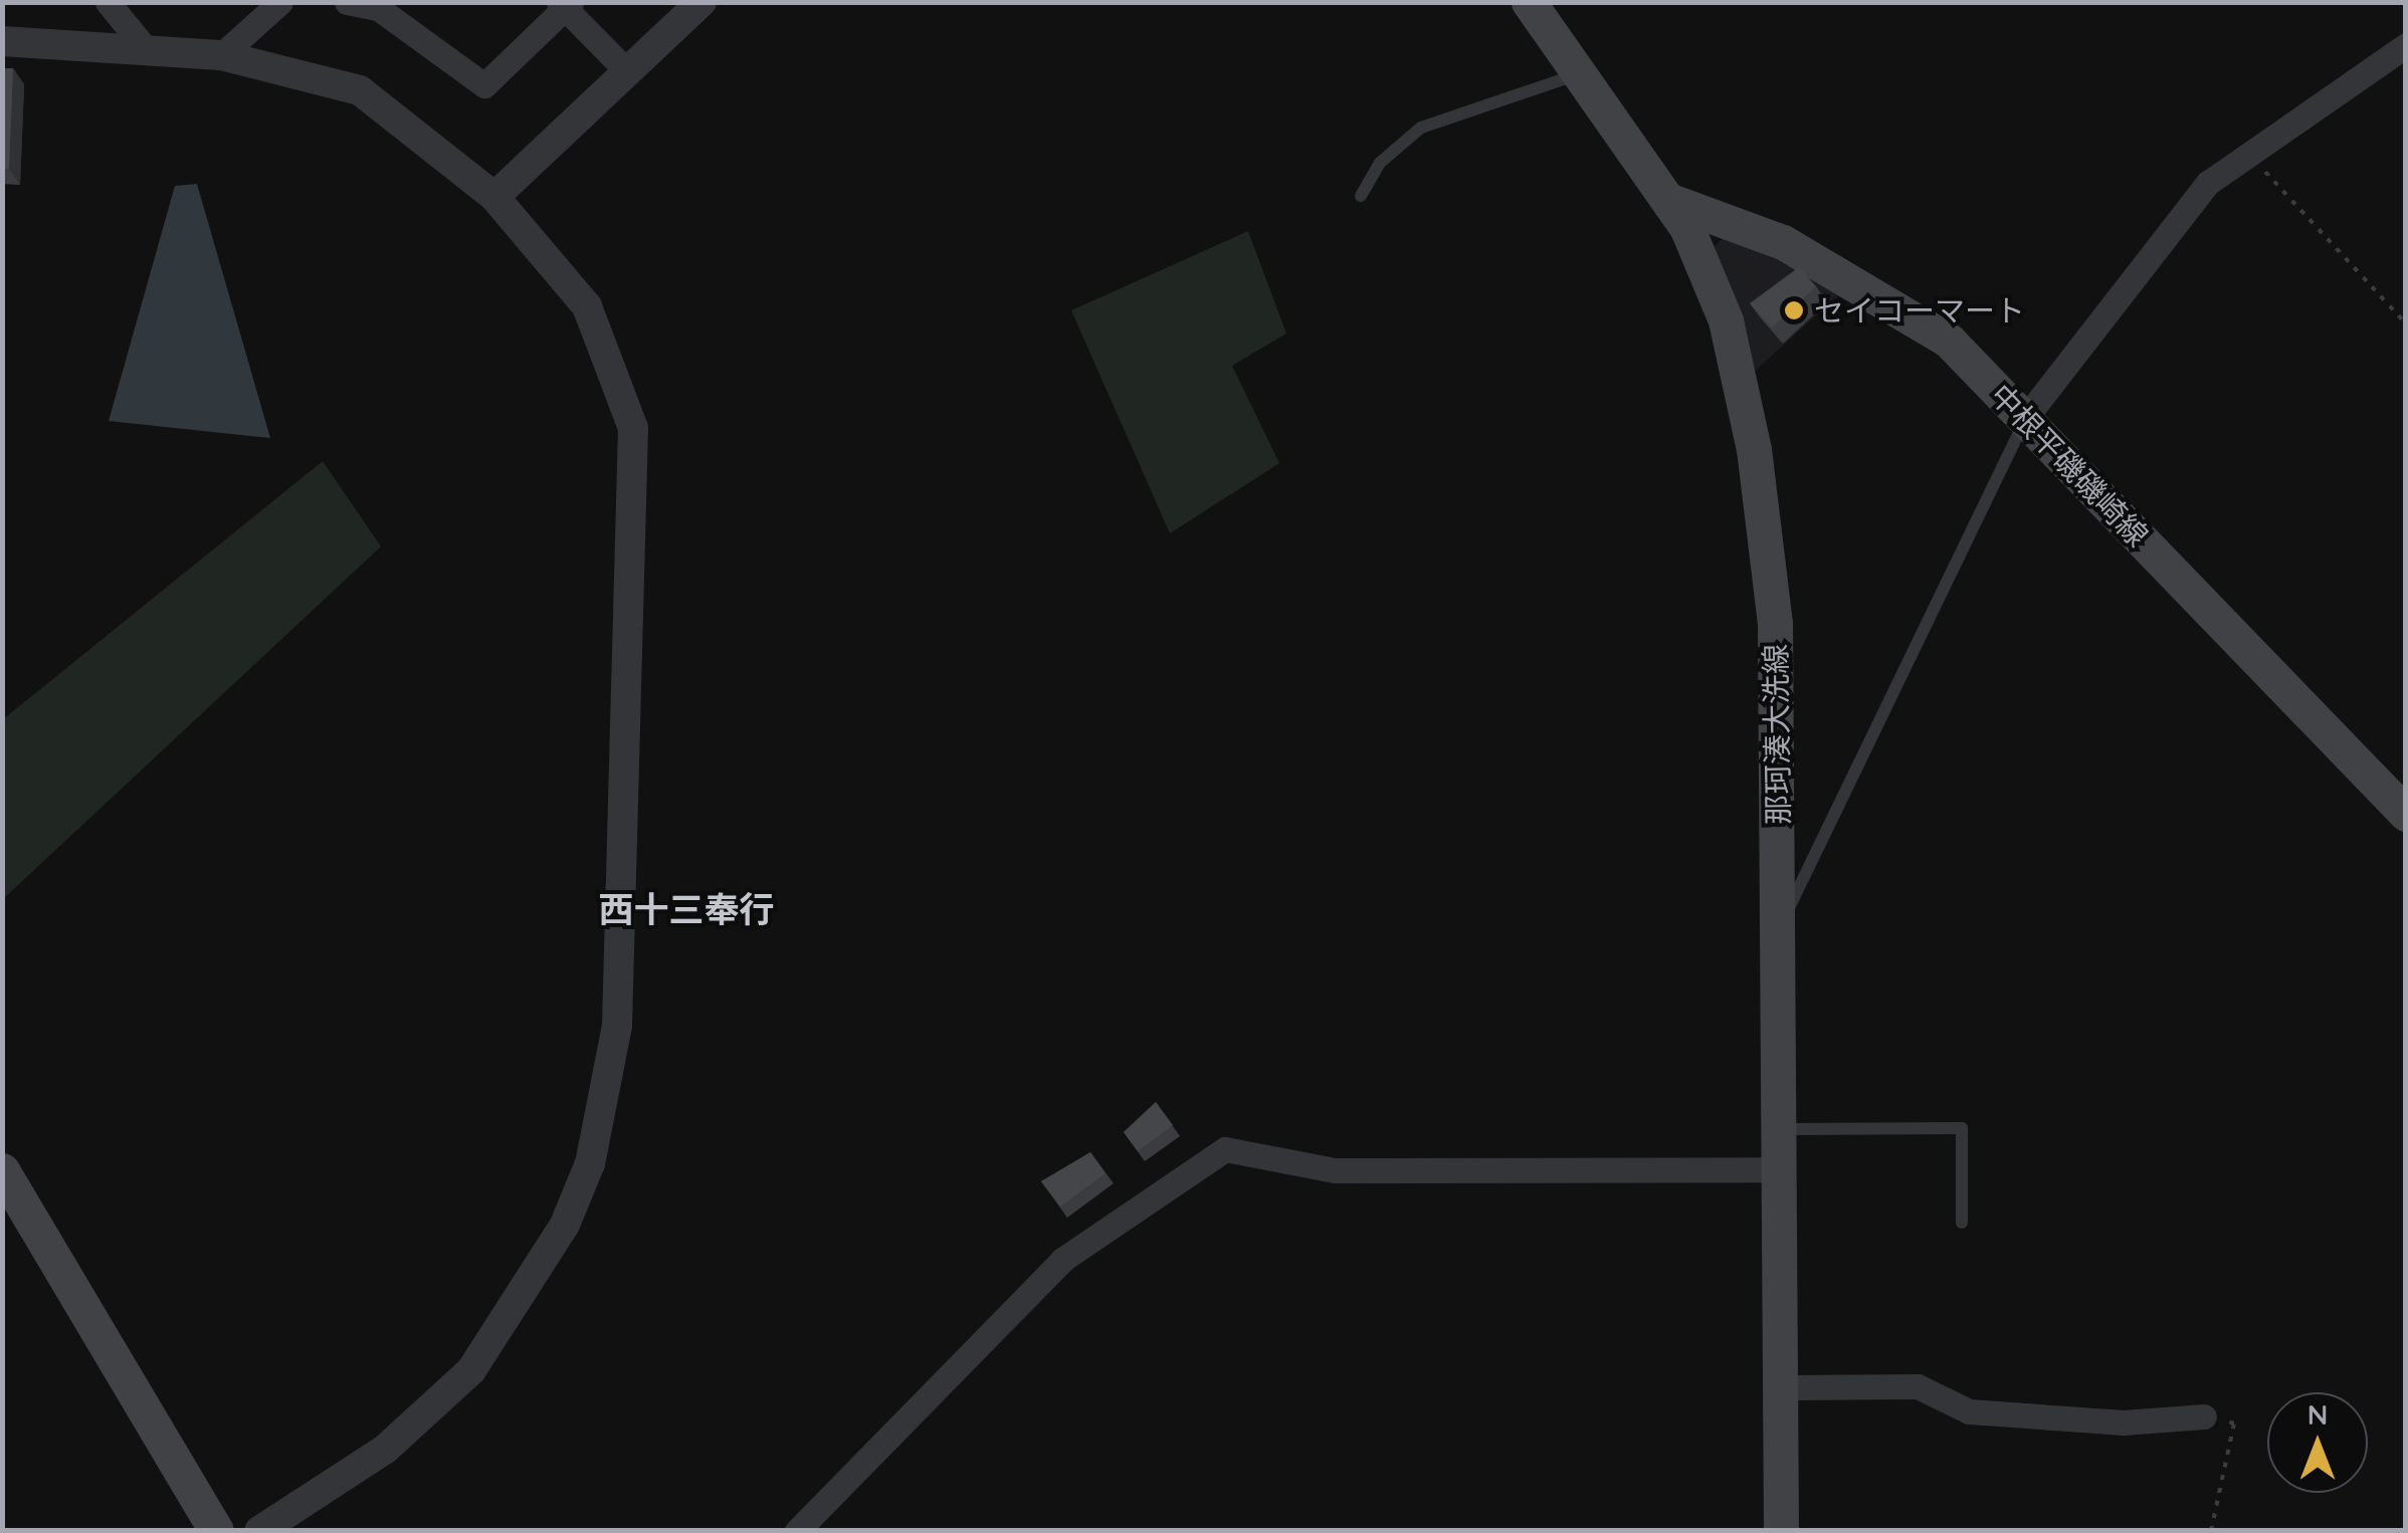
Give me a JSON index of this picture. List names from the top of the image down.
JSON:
{
  "streets": {
    "main road": ["中根平磯磯崎線", "那珂湊大洗線"]
  },
  "crossings": [
    ["中根平磯磯崎線", "那珂湊大洗線"]
  ],
  "districts": ["西十三奉行"],
  "places": ["セイコーマート"],
  "north": "top"
}
